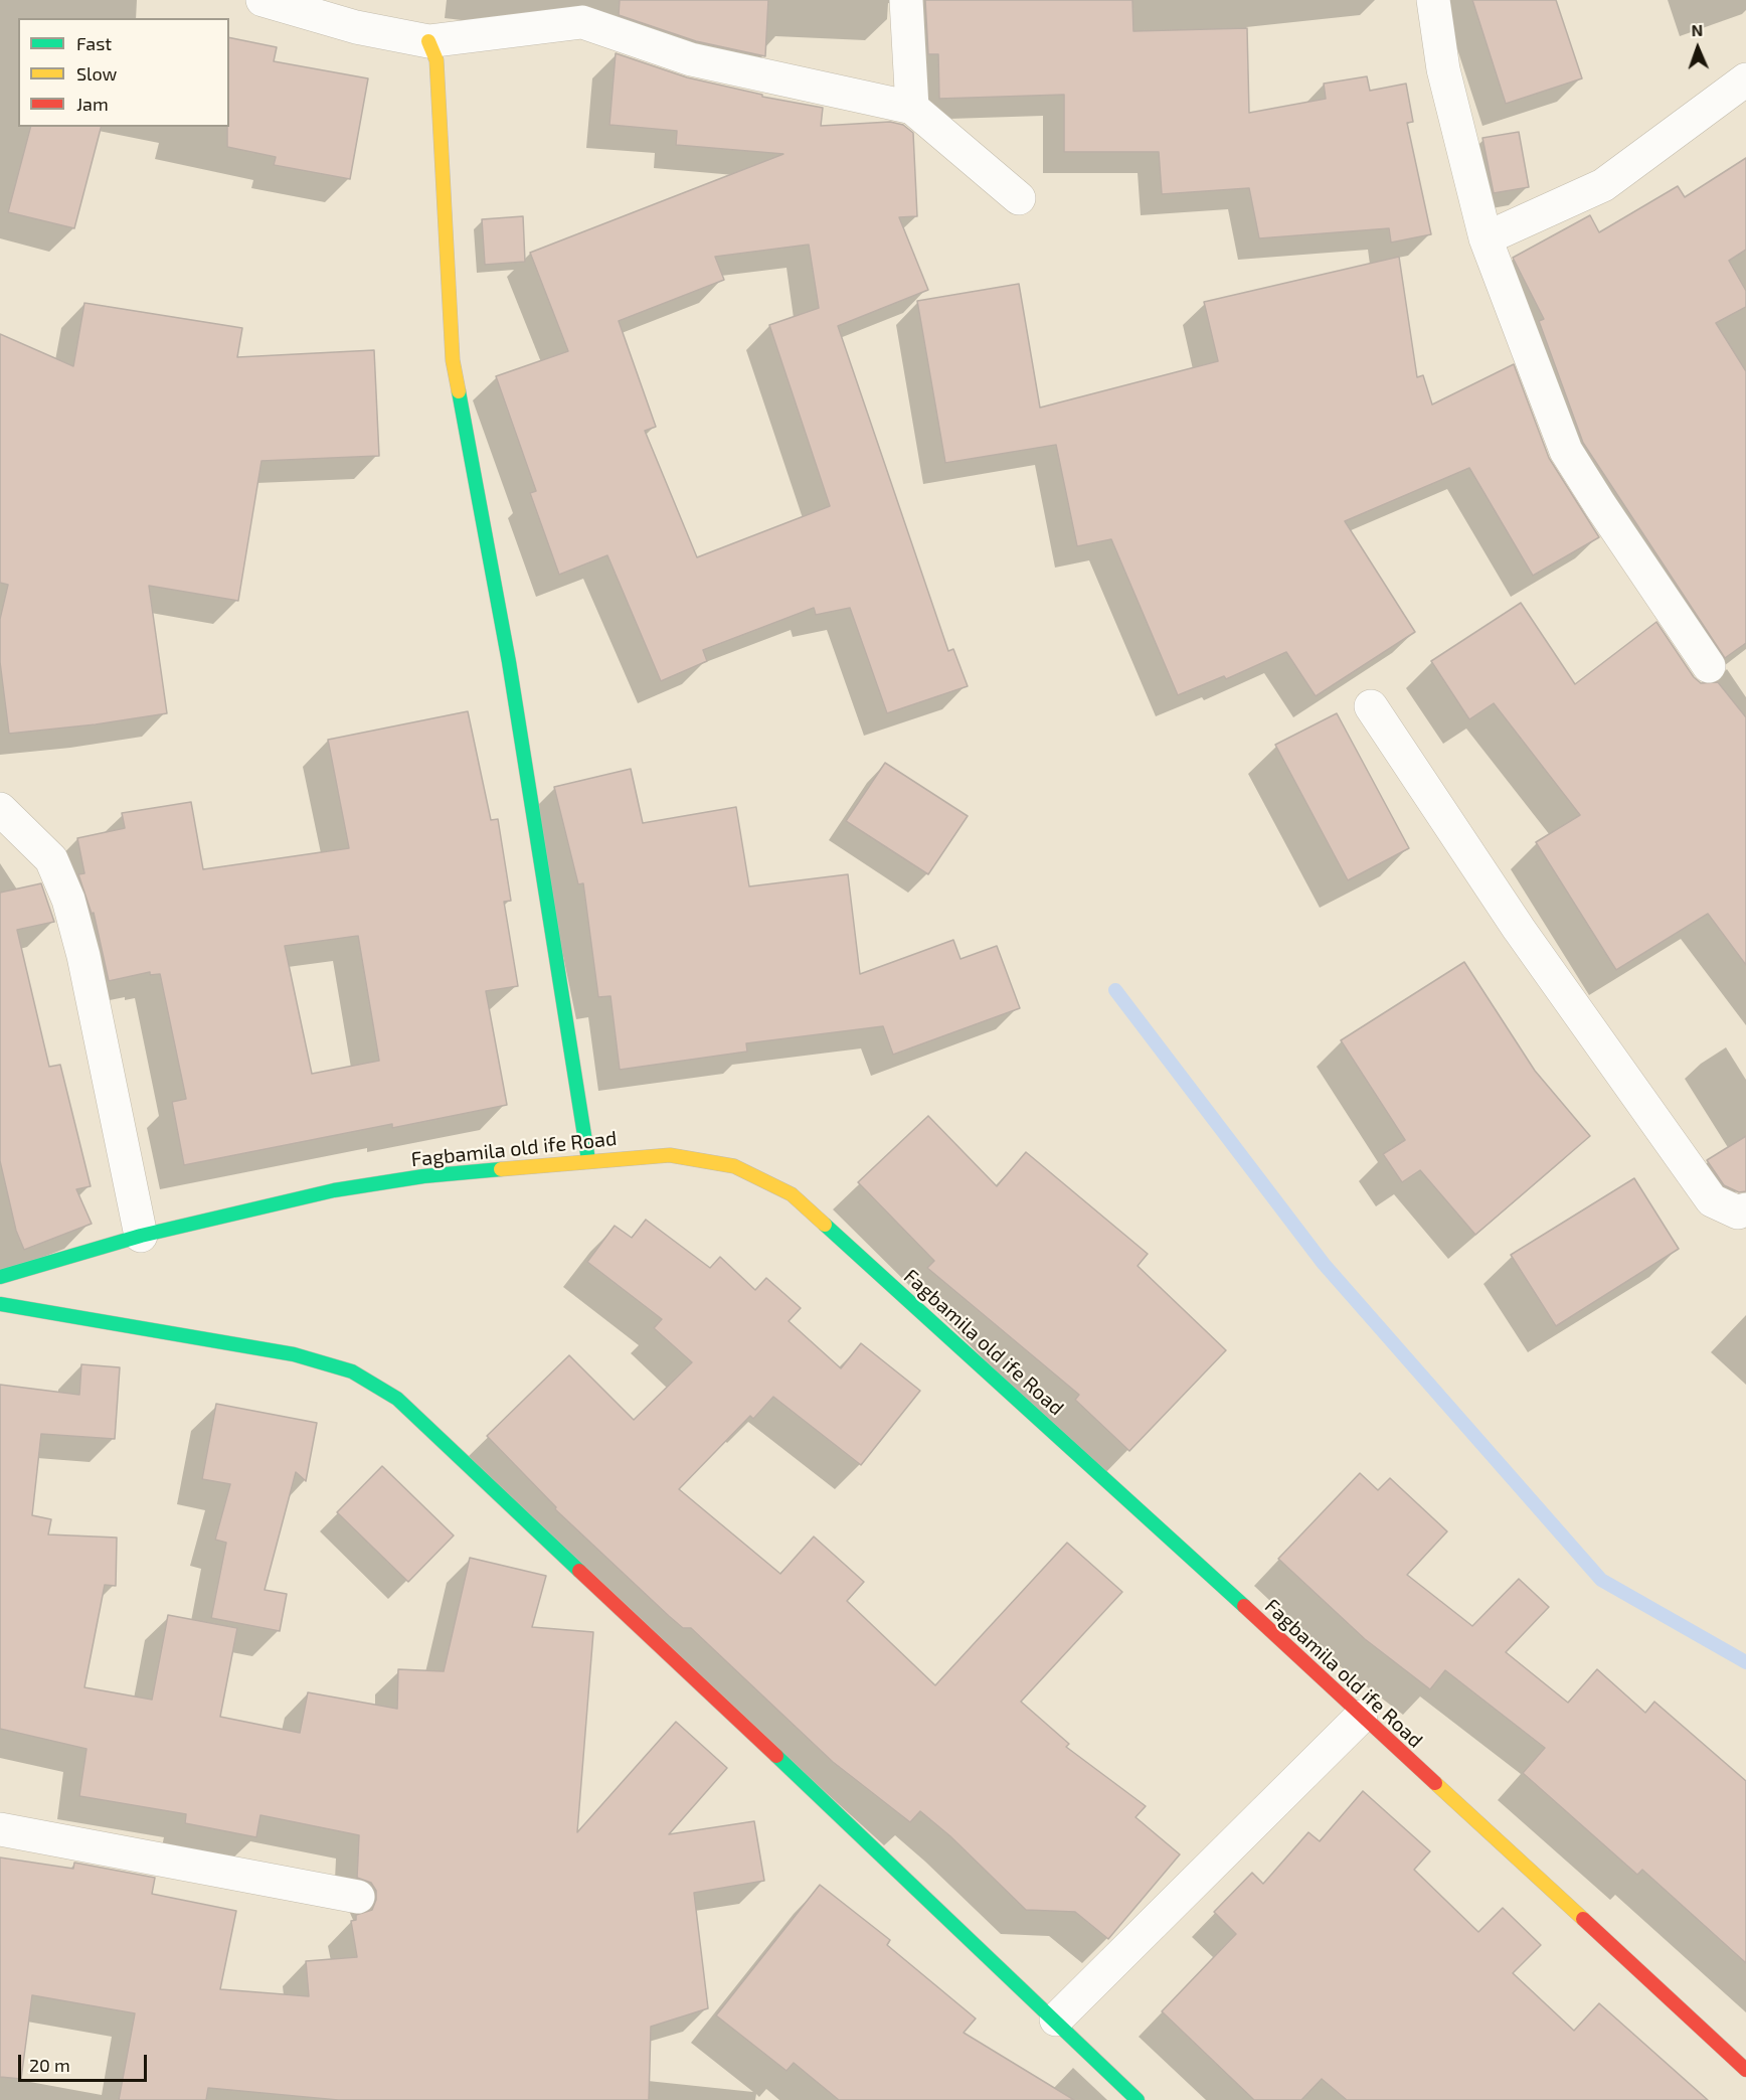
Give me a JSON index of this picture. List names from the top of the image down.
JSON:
{
  "streets": {
    "street": ["Fagbamila old ife Road"]
  },
  "legend": ["Fast", "Slow", "Jam"],
  "scale_bar": "20 m",
  "north": "top"
}
